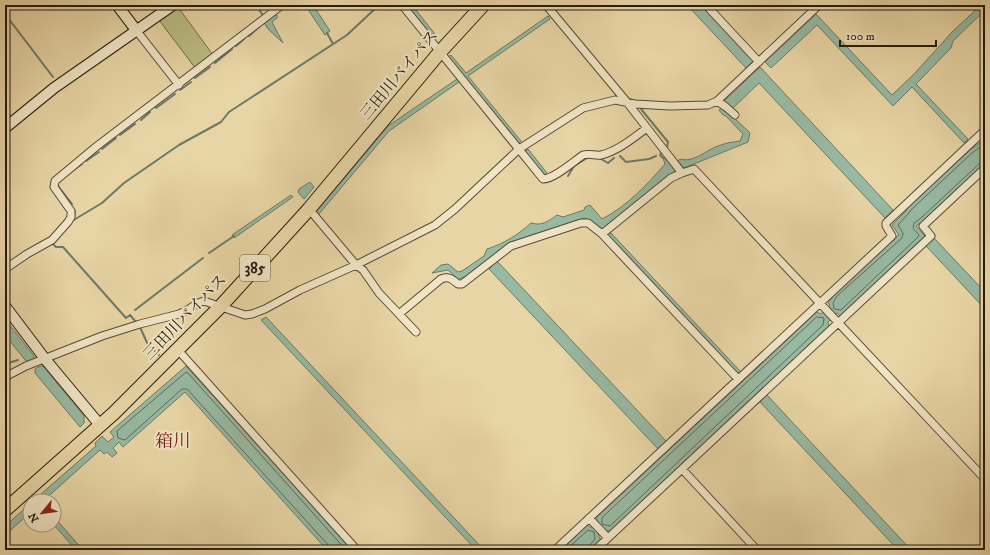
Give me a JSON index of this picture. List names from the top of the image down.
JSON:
{
  "streets": {
    "highway": ["三田川バイパス", "385"]
  },
  "districts": ["箱川"],
  "scale_bar": "100 m",
  "north": "bottom left"
}
